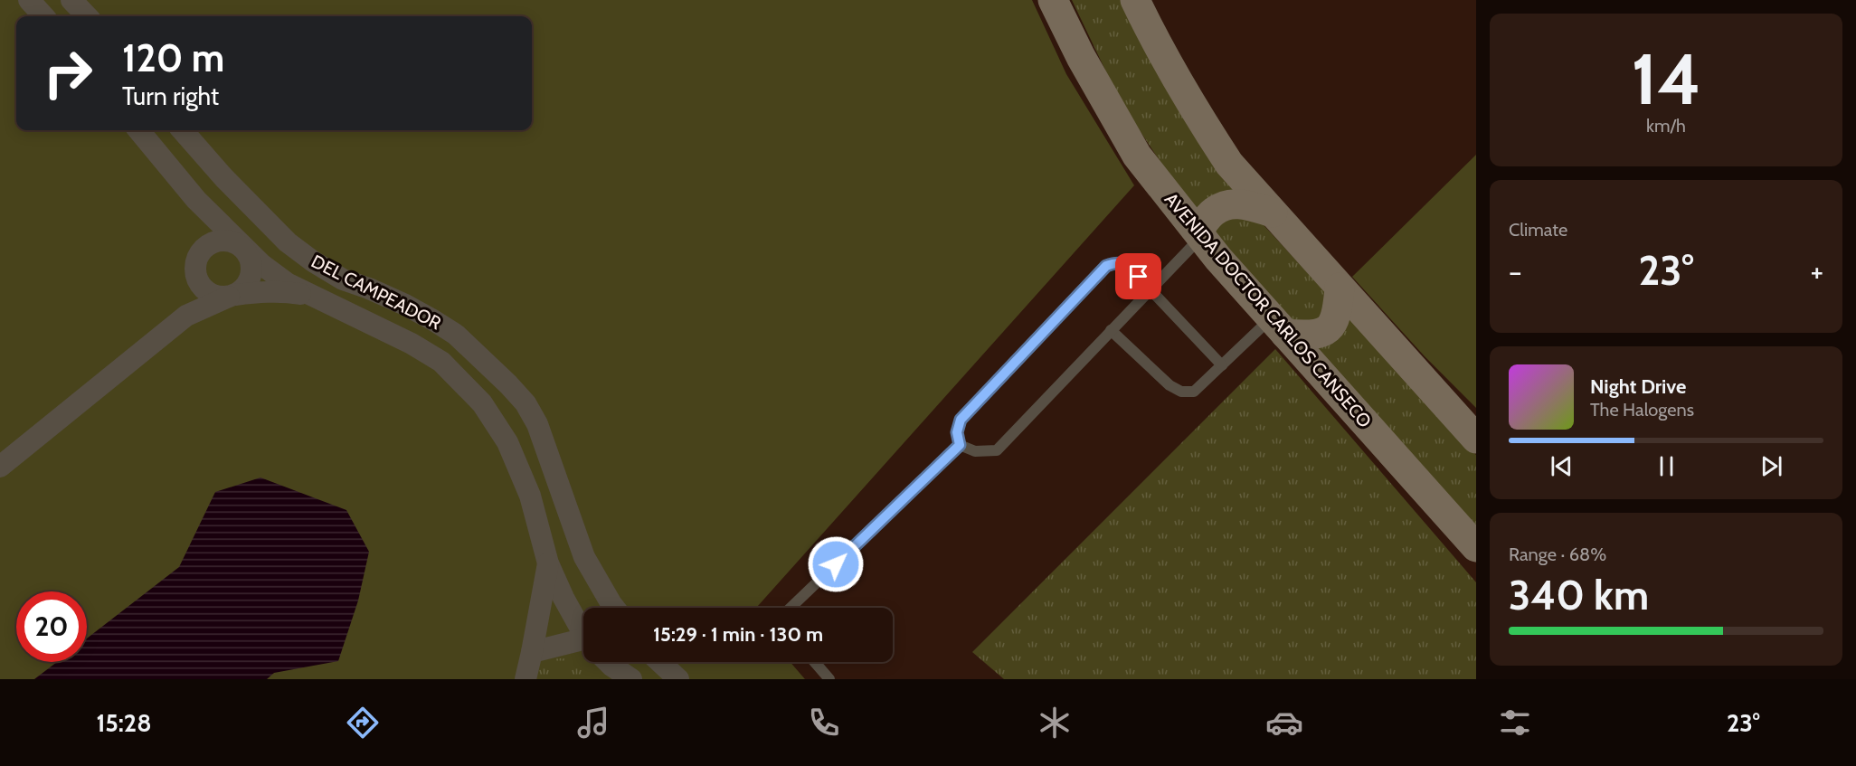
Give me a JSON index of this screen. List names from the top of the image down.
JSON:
{
  "streets": {
    "main road": ["AVENIDA DOCTOR CARLOS CANSECO"],
    "street": ["DEL CAMPEADOR"]
  },
  "page": {
    "tile": [
      ["14", "km/h"],
      "Climate",
      ["Range · 68%", "340 km"]
    ],
    "turn": ["120 m", "Turn right"],
    "heat": ["−", "23°", "+"],
    "song": ["Night Drive", "The Halogens"],
    "limit": "20",
    "trip": "15:29 · 1 min · 130 m",
    "tabs": ["15:28", "23°"]
  }
}
